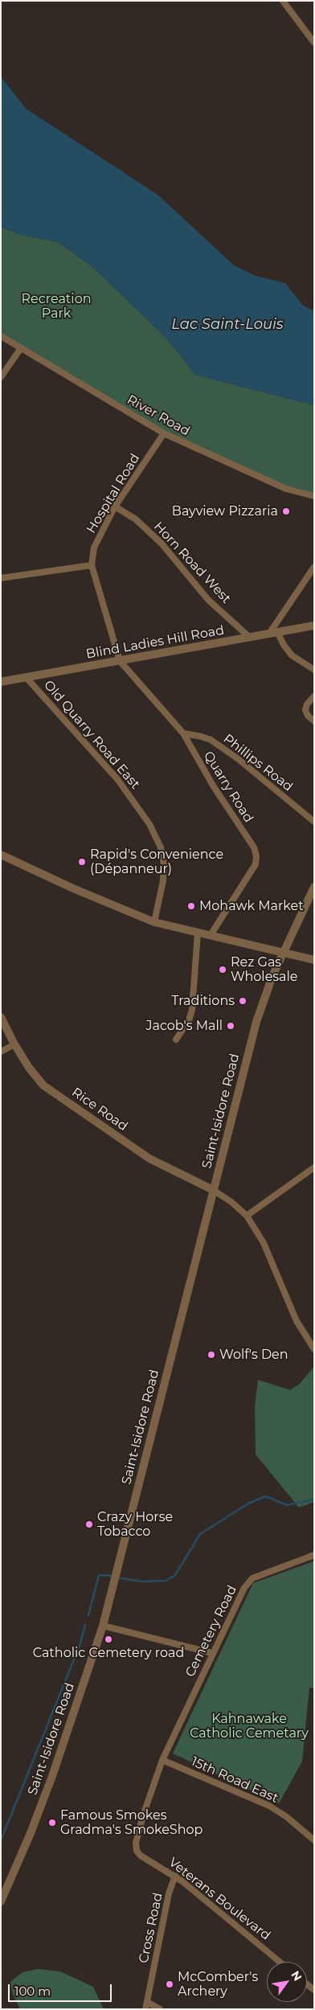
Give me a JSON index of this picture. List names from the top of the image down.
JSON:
{
  "streets": {
    "street": [
      "River Road",
      "Hospital Road",
      "Horn Road West",
      "Blind Ladies Hill Road",
      "Old Quarry Road East",
      "Phillips Road",
      "Quarry Road",
      "Rice Road",
      "Saint-Isidore Road",
      "Cemetery Road",
      "15th Road East",
      "Veterans Boulevard",
      "Cross Road"
    ]
  },
  "crossings": [
    ["River Road", "Hospital Road"],
    ["Hospital Road", "Horn Road West"],
    ["Hospital Road", "Blind Ladies Hill Road"],
    ["Hospital Road", "Quarry Road"],
    ["Horn Road West", "Blind Ladies Hill Road"],
    ["Blind Ladies Hill Road", "Old Quarry Road East"],
    ["Blind Ladies Hill Road", "Quarry Road"],
    ["Phillips Road", "Quarry Road"],
    ["Rice Road", "Saint-Isidore Road"],
    ["Cemetery Road", "Veterans Boulevard"],
    ["15th Road East", "Veterans Boulevard"],
    ["Veterans Boulevard", "Cross Road"]
  ],
  "water": ["Lac Saint-Louis"],
  "parks": ["Recreation Park", "Kahnawake Catholic Cemetary"],
  "places": [
    "Bayview Pizzaria",
    "Rapid's Convenience (Dépanneur)",
    "Mohawk Market",
    "Rez Gas Wholesale",
    "Traditions",
    "Jacob's Mall",
    "Wolf's Den",
    "Crazy Horse Tobacco",
    "Catholic Cemetery road",
    "Famous Smokes Gradma's SmokeShop",
    "McComber's Archery"
  ],
  "scale_bar": "100 m",
  "north": "top right"
}
